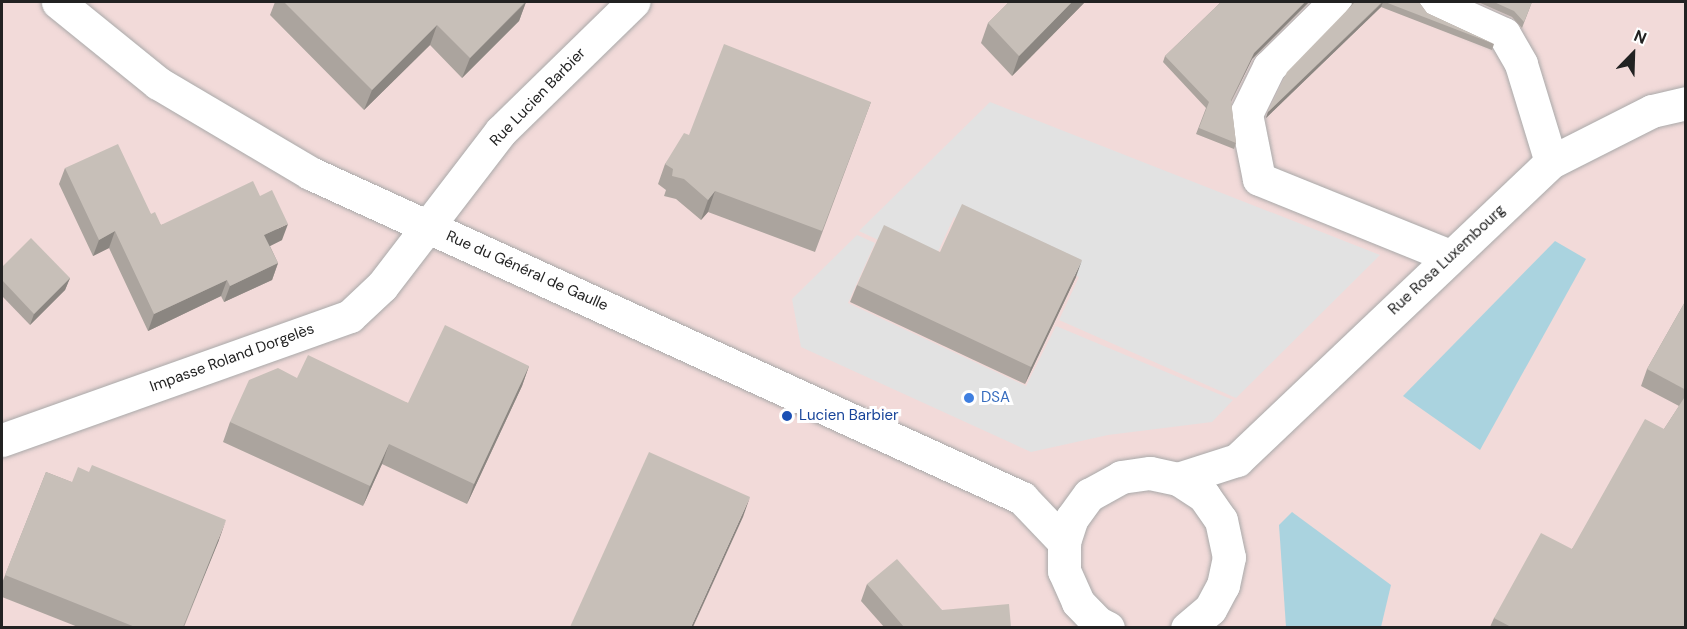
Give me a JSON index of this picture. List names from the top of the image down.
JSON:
{
  "streets": {
    "street": [
      "Rue Lucien Barbier",
      "Rue Rosa Luxembourg",
      "Rue du Général de Gaulle",
      "Impasse Roland Dorgelès"
    ]
  },
  "crossings": [
    ["Rue Lucien Barbier", "Rue du Général de Gaulle"],
    ["Rue Lucien Barbier", "Impasse Roland Dorgelès"],
    ["Rue du Général de Gaulle", "Impasse Roland Dorgelès"]
  ],
  "places": ["DSA", "Lucien Barbier"],
  "north": "top right"
}
